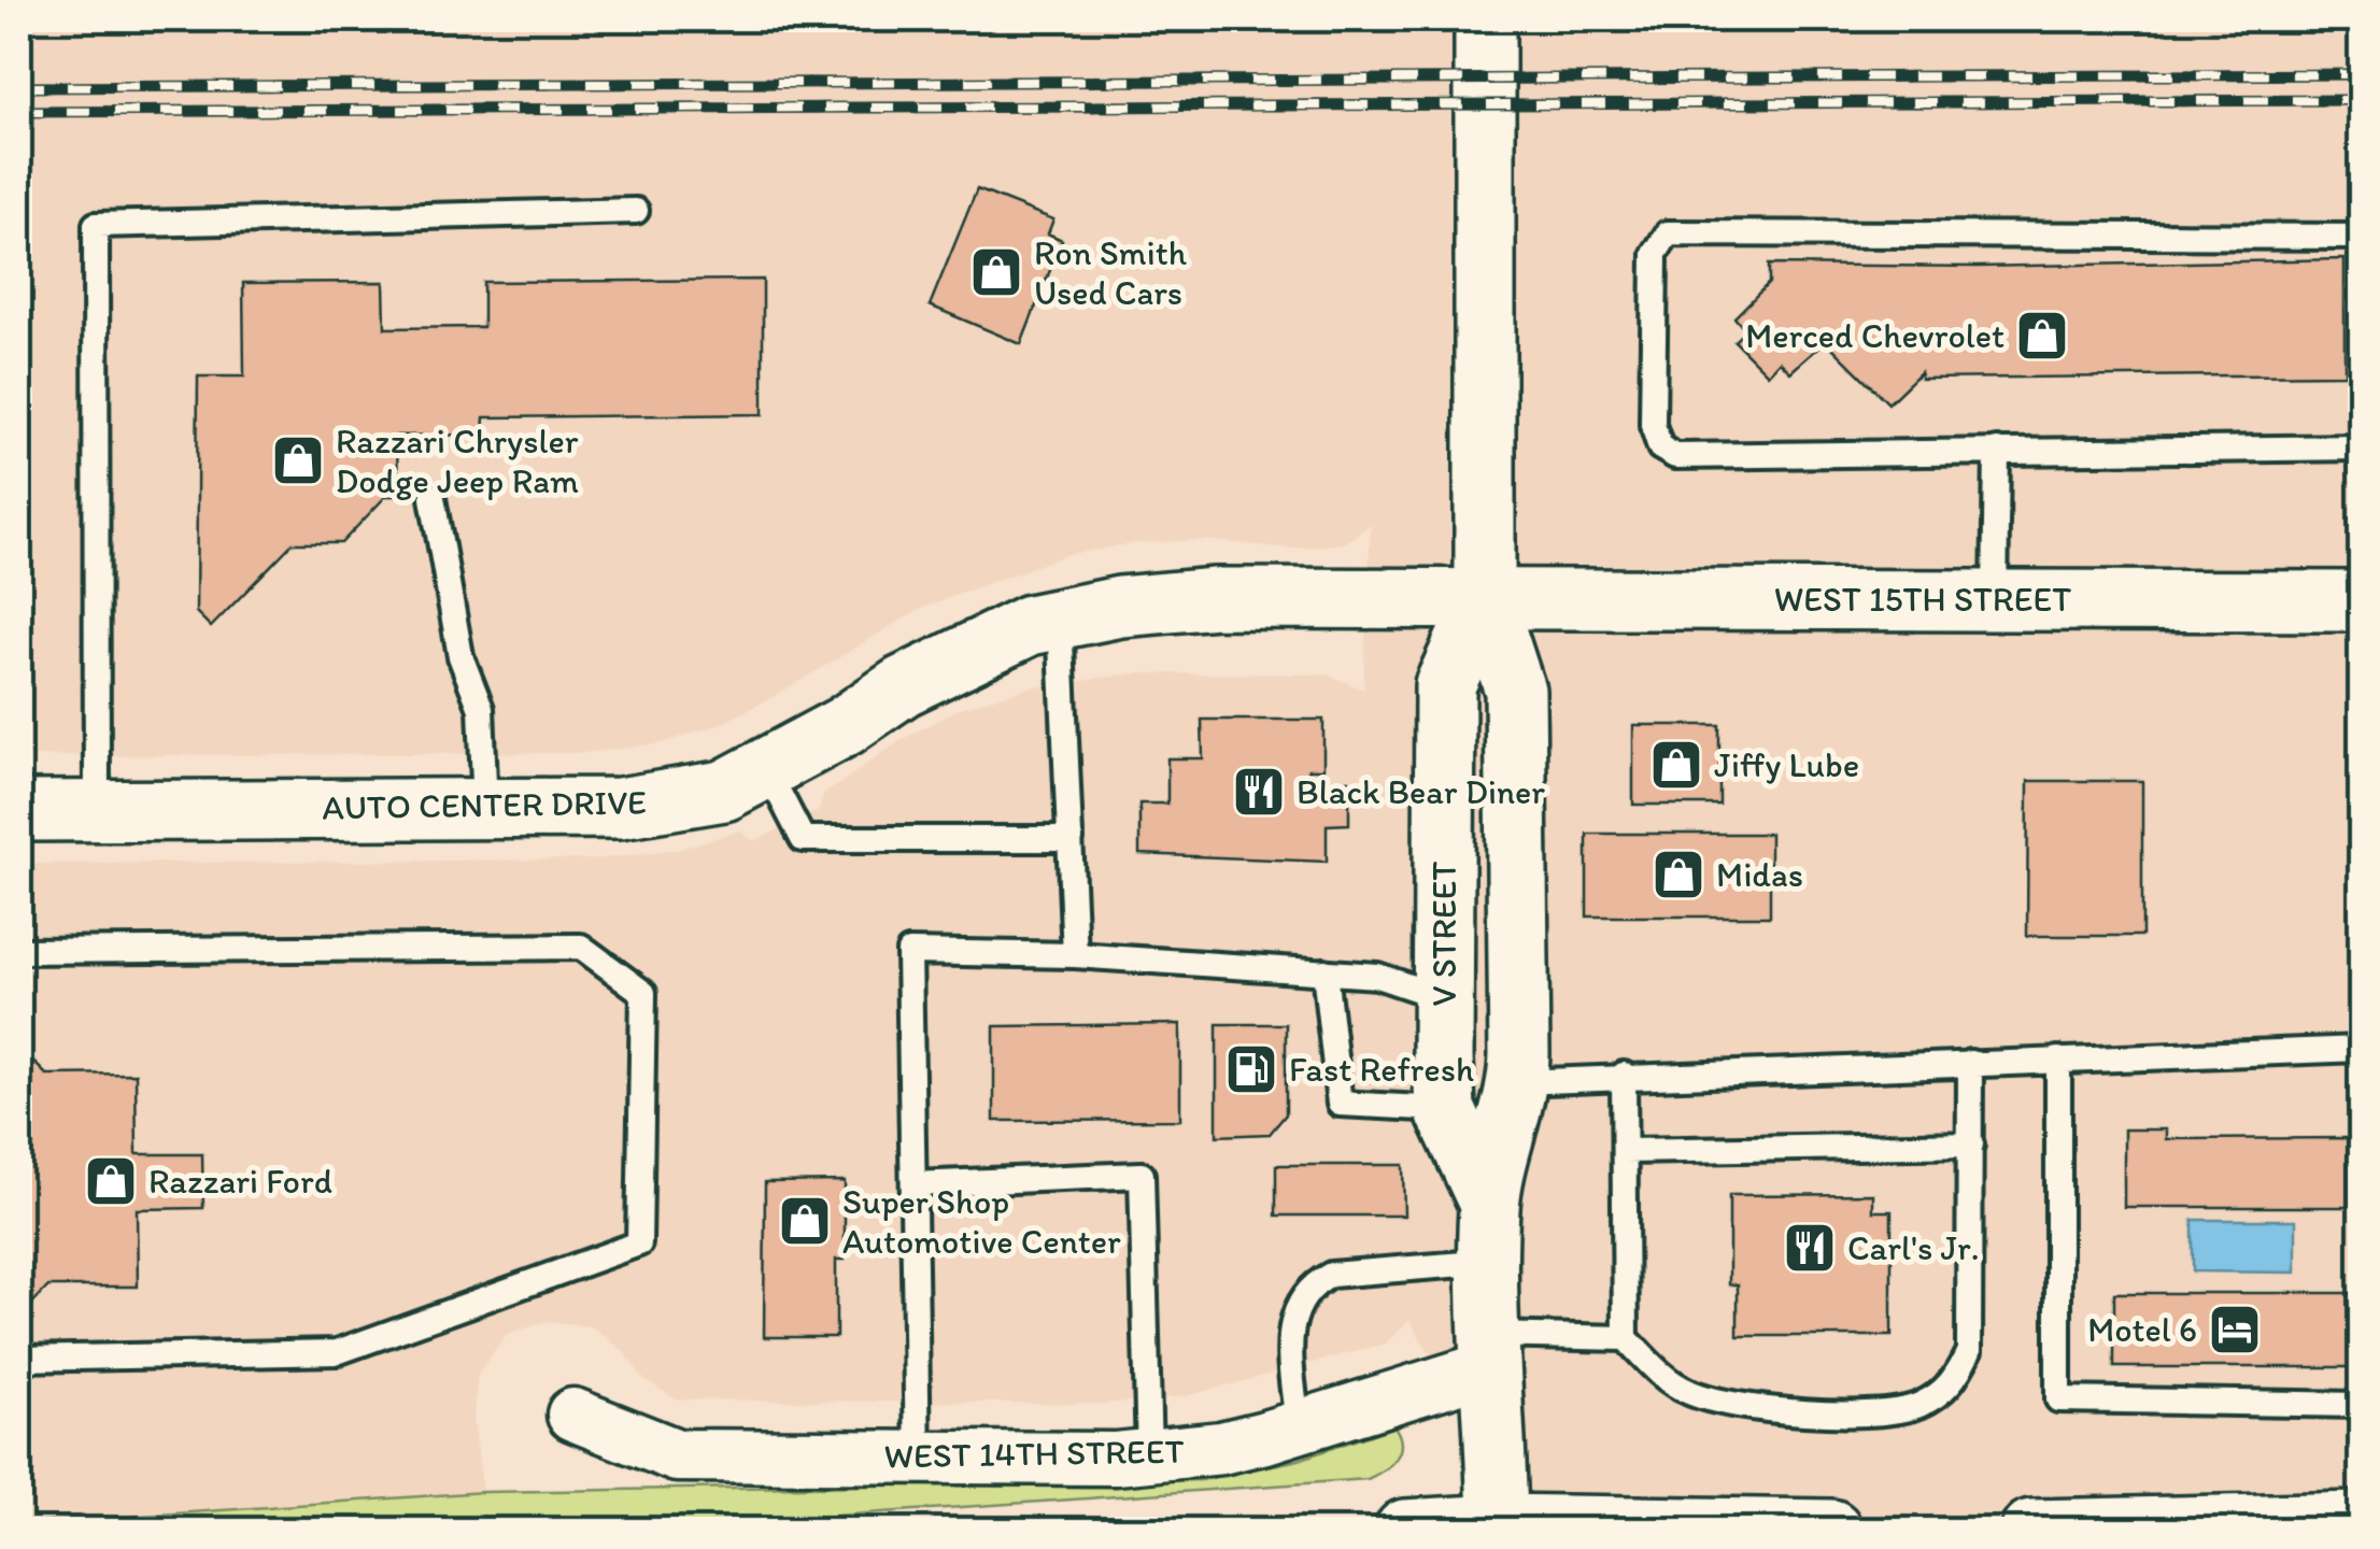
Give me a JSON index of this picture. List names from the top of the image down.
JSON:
{
  "streets": {
    "main road": ["WEST 15TH STREET", "AUTO CENTER DRIVE", "V STREET"],
    "street": ["WEST 14TH STREET"]
  },
  "crossings": [
    ["WEST 15TH STREET", "AUTO CENTER DRIVE"],
    ["WEST 15TH STREET", "V STREET"],
    ["AUTO CENTER DRIVE", "V STREET"],
    ["V STREET", "WEST 14TH STREET"]
  ],
  "places": {
    "shop": [
      "Ron Smith Used Cars",
      "Merced Chevrolet",
      "Razzari Chrysler Dodge Jeep Ram",
      "Jiffy Lube",
      "Midas",
      "Razzari Ford",
      "Super Shop Automotive Center"
    ],
    "restaurant": ["Black Bear Diner", "Carl's Jr."],
    "fuel station": ["Fast Refresh"],
    "hotel": ["Motel 6"]
  }
}
